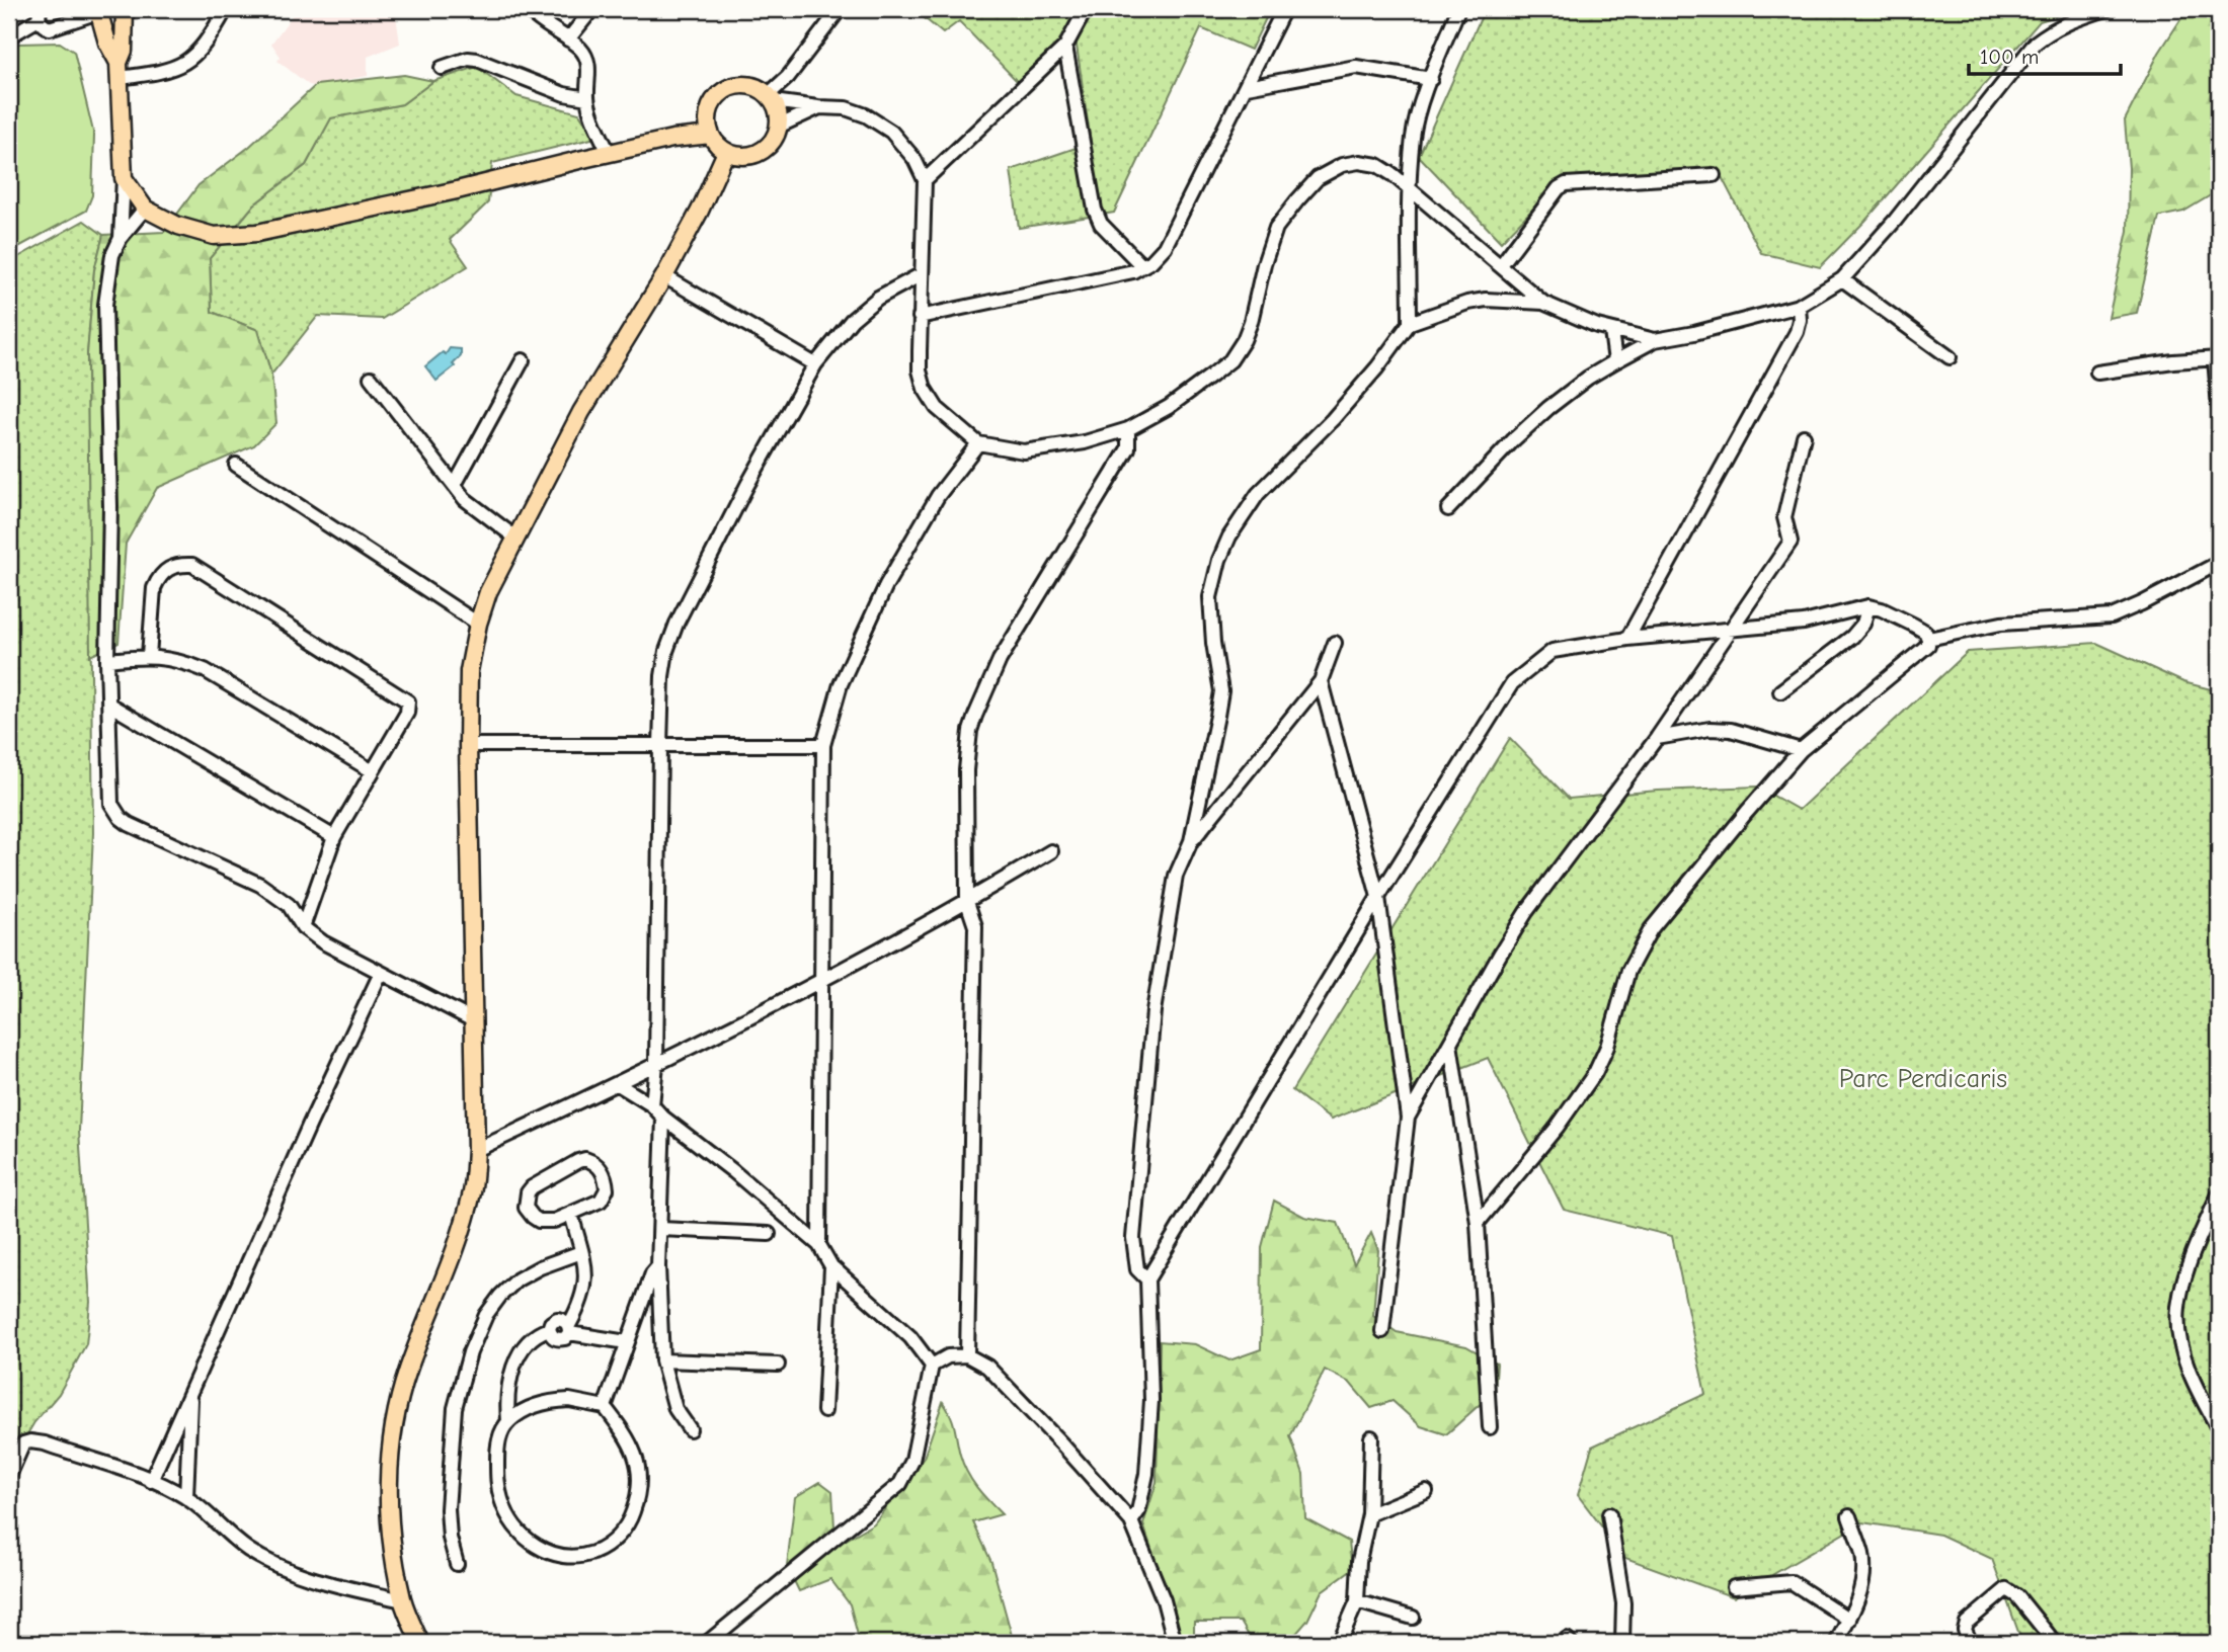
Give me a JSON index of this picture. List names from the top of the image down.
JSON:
{
  "parks": ["Parc Perdicaris"],
  "scale_bar": "100 m"
}
